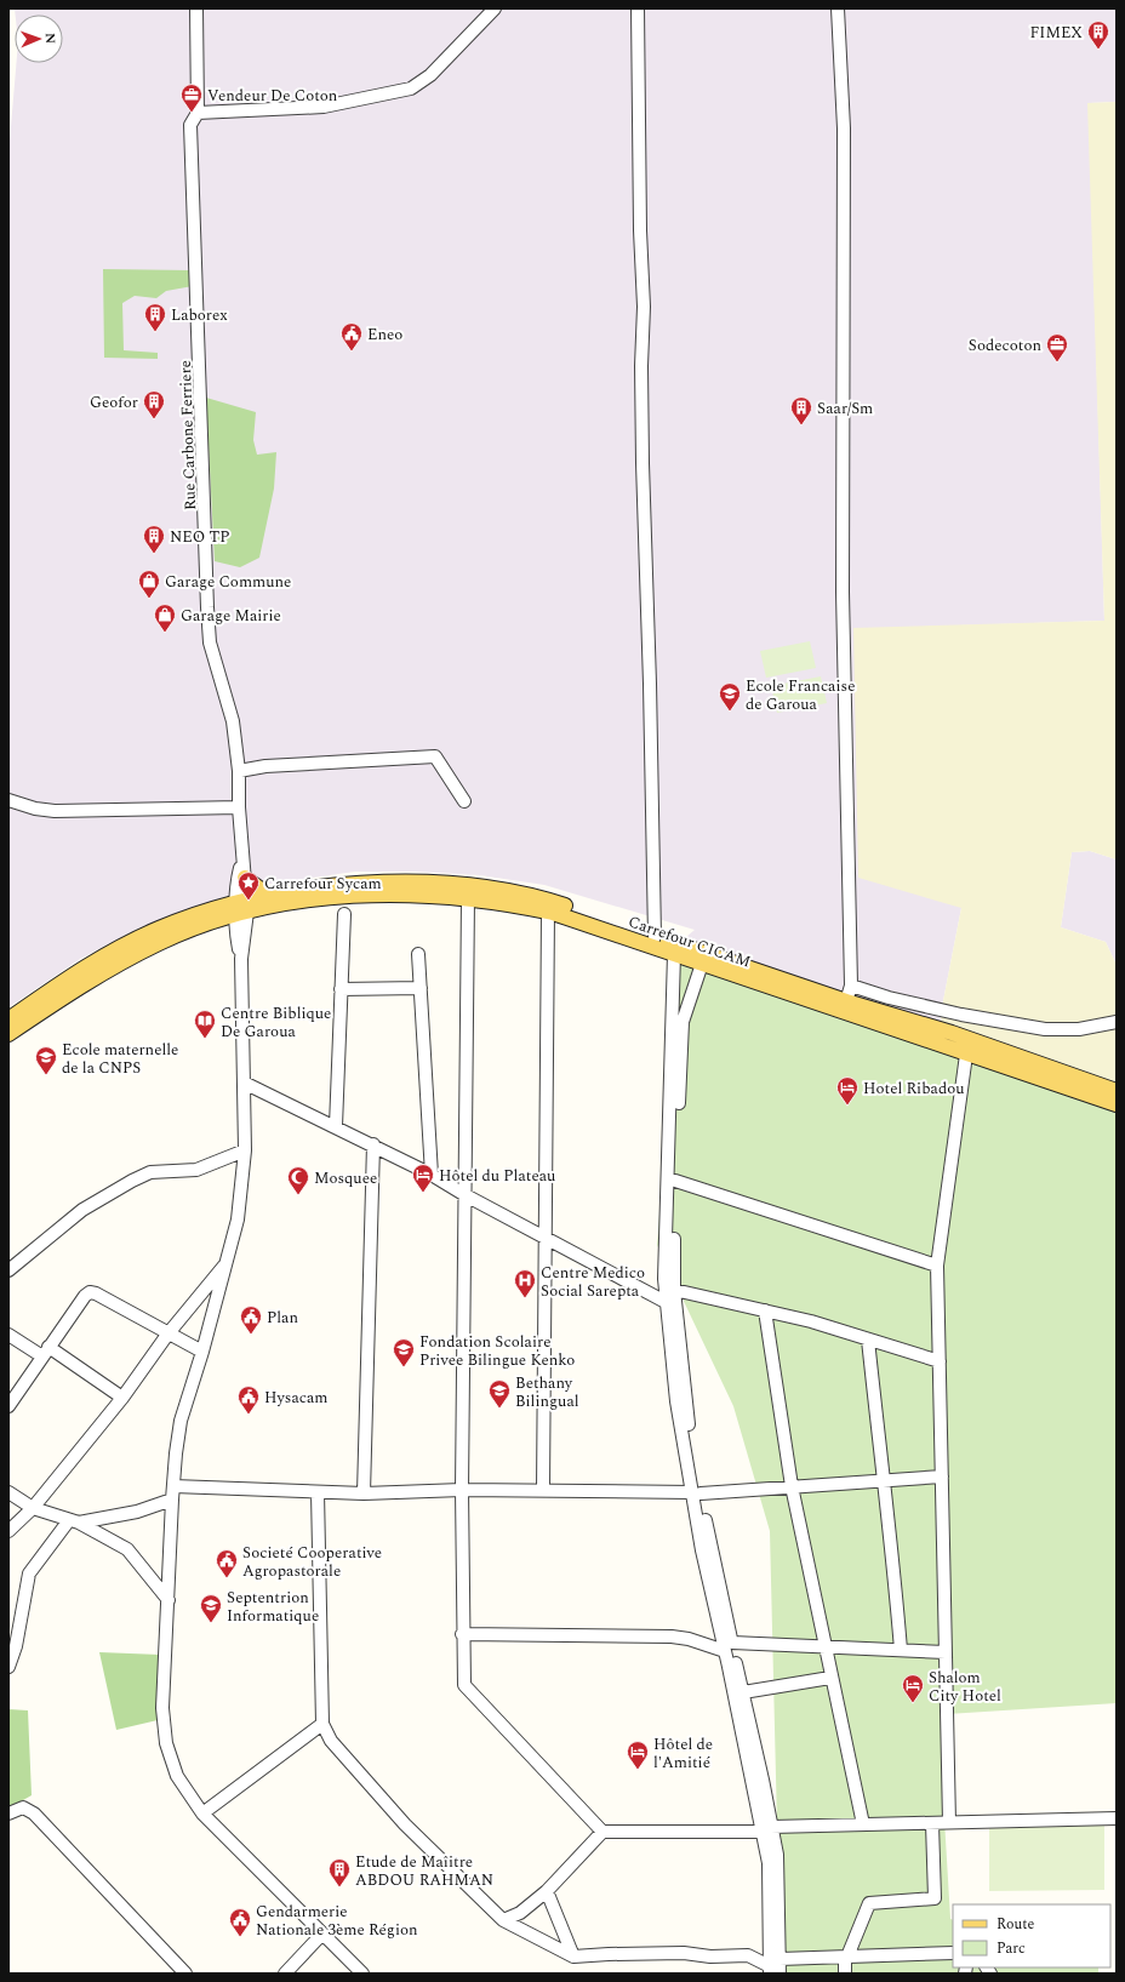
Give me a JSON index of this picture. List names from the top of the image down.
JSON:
{
  "streets": {
    "main road": ["Carrefour CICAM"],
    "street": ["Rue Carbone Ferriere"]
  },
  "crossings": [
    ["Rue Carbone Ferriere", "Carrefour CICAM"]
  ],
  "places": {
    "building": [
      "FIMEX",
      "Laborex",
      "Geofor",
      "Saar/Sm",
      "NEO TP",
      "Etude de Maîitre ABDOU RAHMAN"
    ],
    "office": ["Vendeur De Coton", "Sodecoton"],
    "public building": [
      "Eneo",
      "Plan",
      "Hysacam",
      "Societé Cooperative Agropastorale",
      "Gendarmerie Nationale 3ème Région"
    ],
    "shop": ["Garage Commune", "Garage Mairie"],
    "school or university": [
      "Ecole Francaise de Garoua",
      "Ecole maternelle de la CNPS",
      "Fondation Scolaire Privee Bilingue Kenko",
      "Bethany Bilingual",
      "Septentrion Informatique"
    ],
    "place": ["Carrefour Sycam"],
    "library": ["Centre Biblique De Garoua"],
    "hotel": [
      "Hotel Ribadou",
      "Hôtel du Plateau",
      "Shalom City Hotel",
      "Hôtel de l'Amitié"
    ],
    "mosque": ["Mosquee"],
    "hospital": ["Centre Medico Social Sarepta"]
  },
  "legend": ["Route", "Parc"],
  "north": "right"
}
